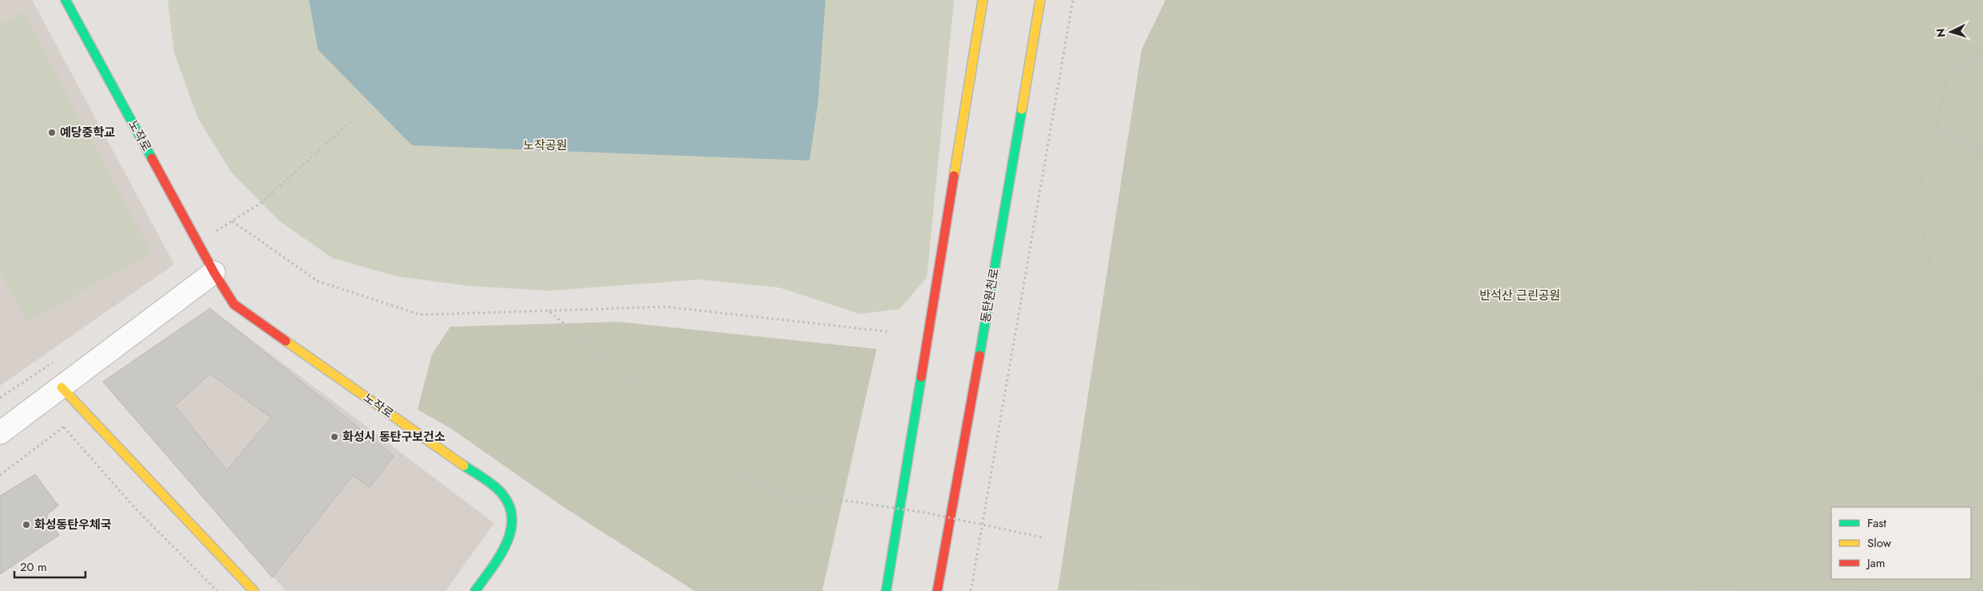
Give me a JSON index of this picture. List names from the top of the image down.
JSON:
{
  "streets": {
    "main road": ["노작로", "동탄원천로"]
  },
  "parks": ["노작공원", "반석산 근린공원"],
  "places": ["예당중학교", "화성시 동탄구보건소", "화성동탄우체국"],
  "legend": ["Fast", "Slow", "Jam"],
  "scale_bar": "20 m",
  "north": "left"
}
